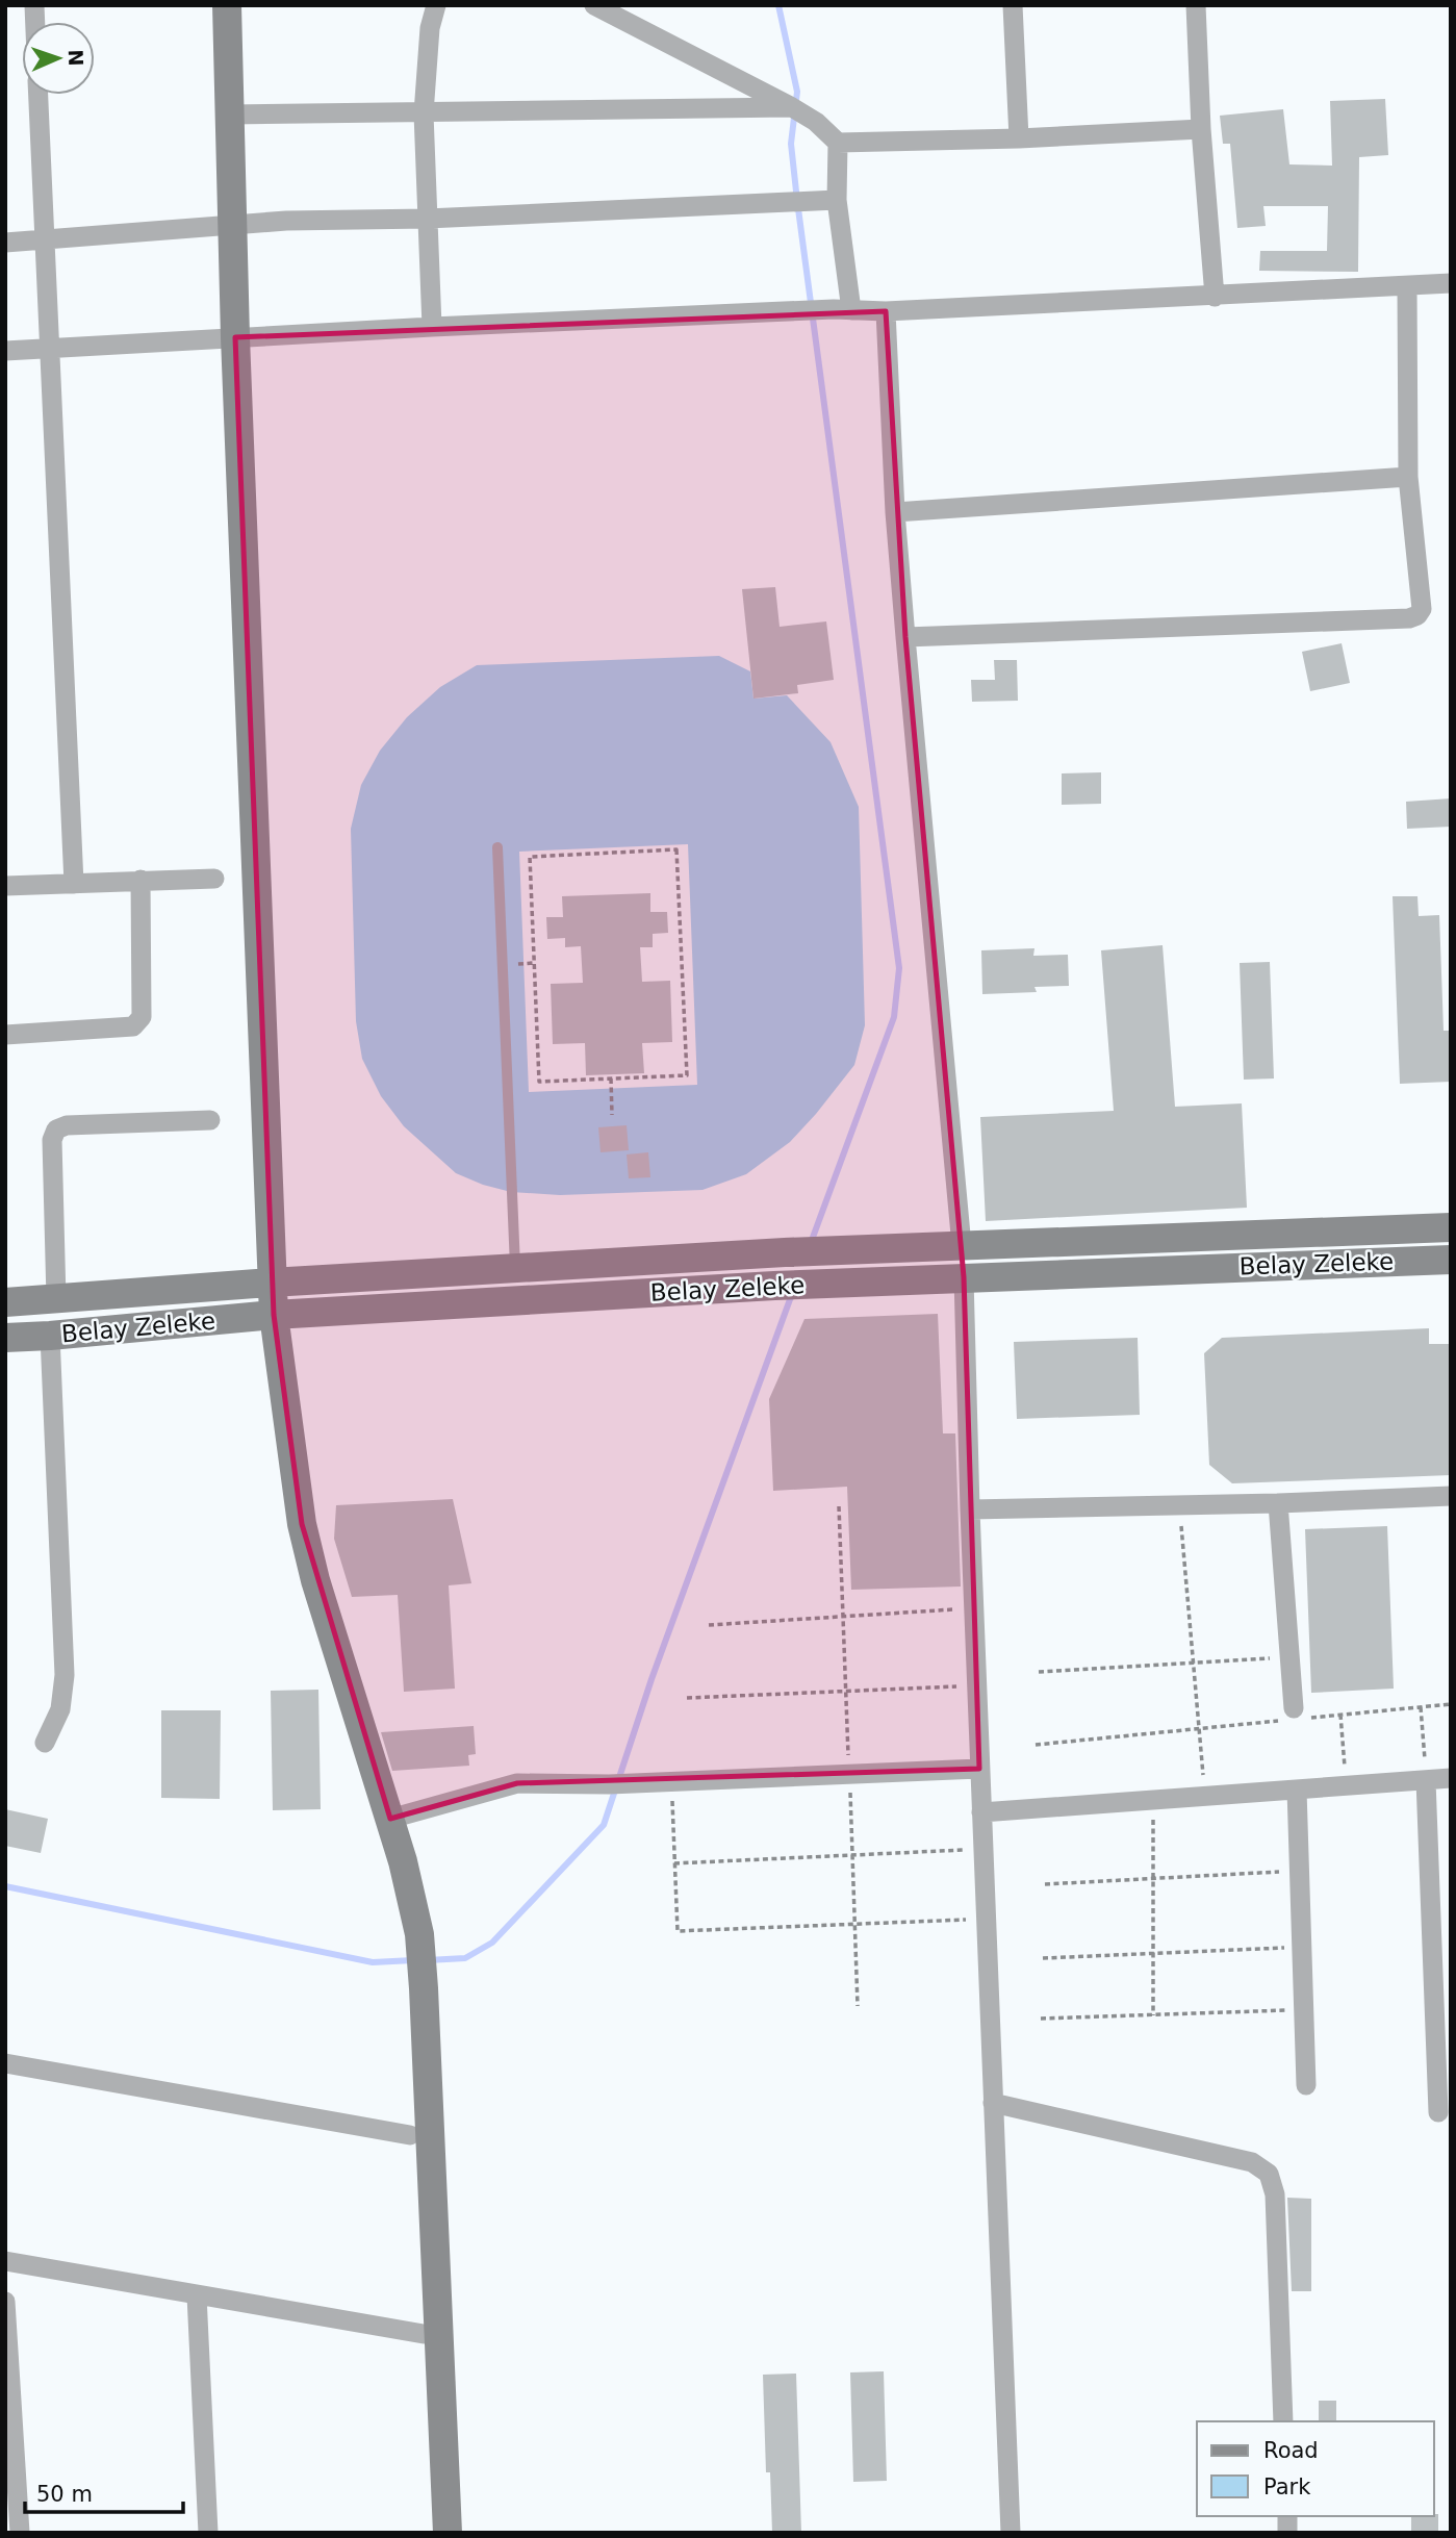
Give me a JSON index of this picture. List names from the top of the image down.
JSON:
{
  "streets": {
    "street": ["Belay Zeleke"]
  },
  "legend": ["Road", "Park"],
  "scale_bar": "50 m",
  "north": "right"
}
